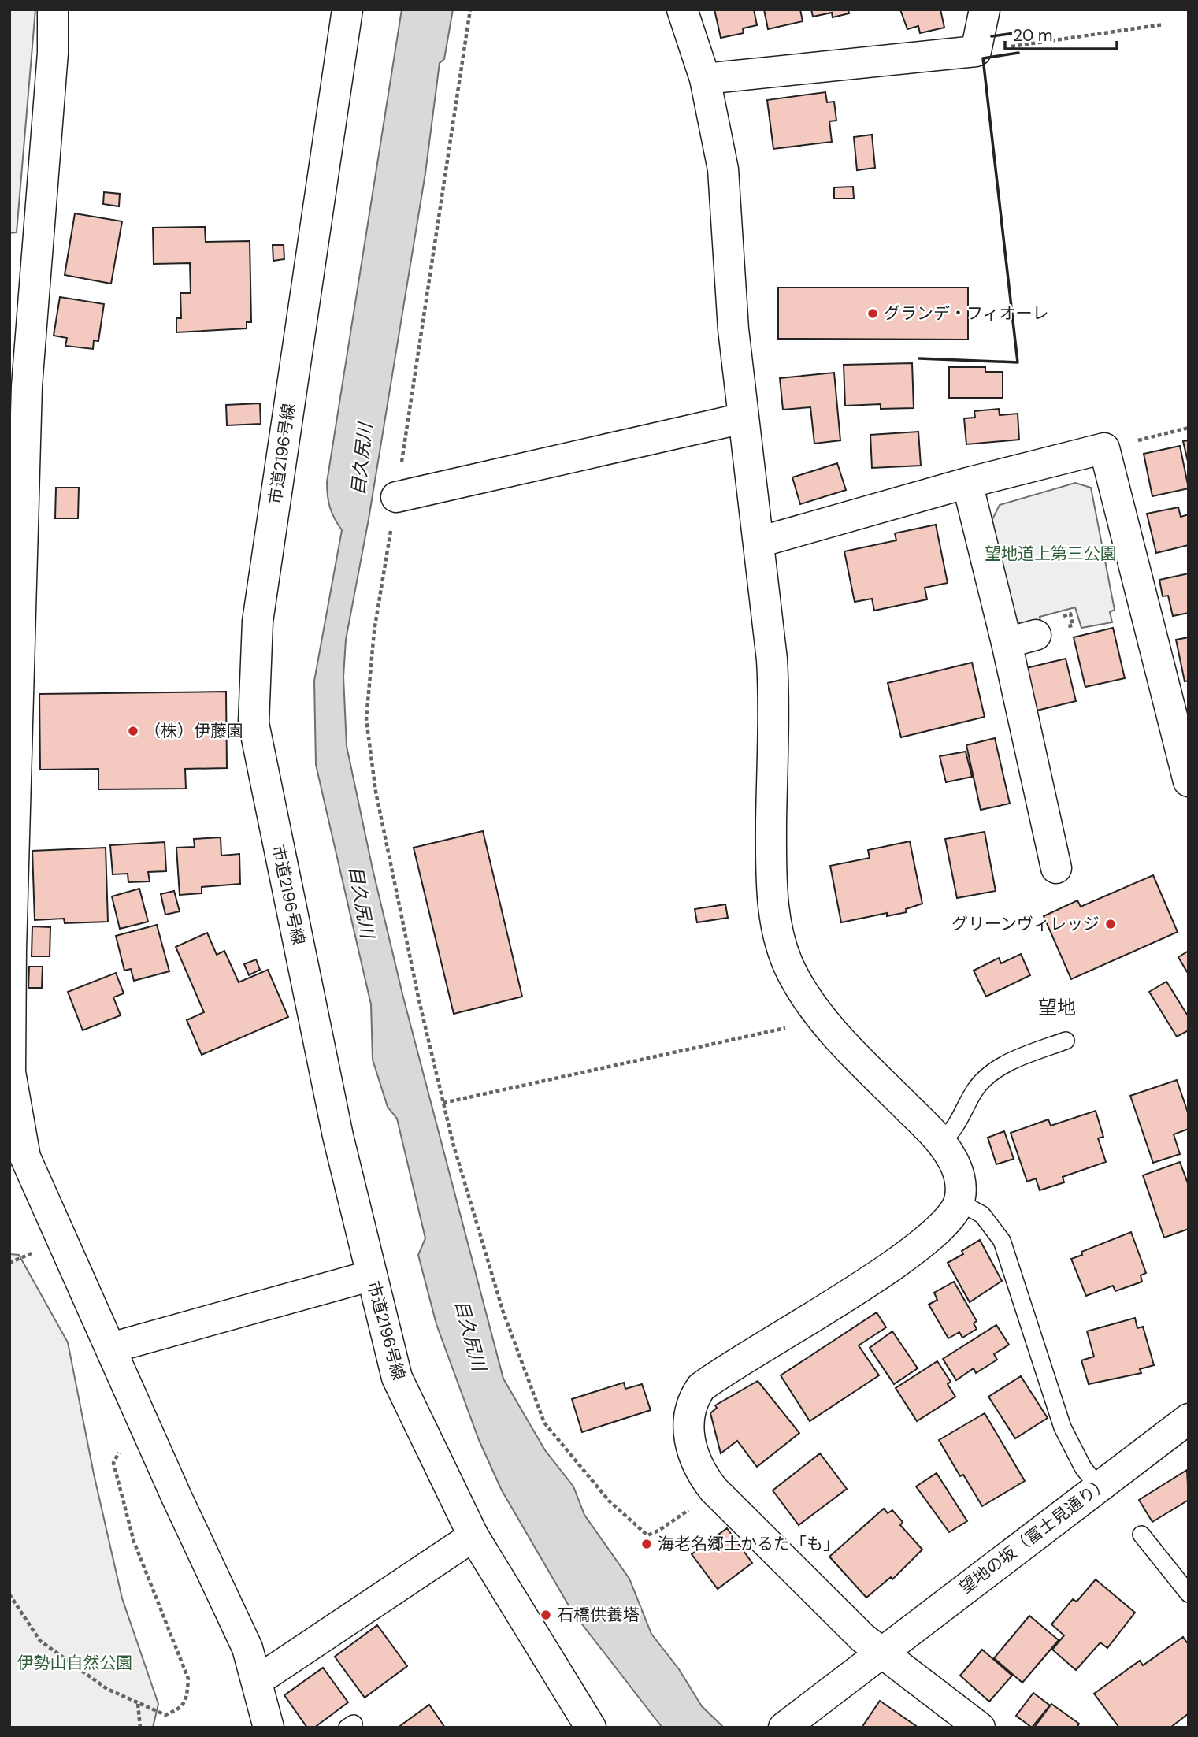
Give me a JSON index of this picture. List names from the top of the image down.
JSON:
{
  "streets": {
    "street": ["市道2196号線", "望地の坂（富士見通り）"]
  },
  "districts": ["望地"],
  "water": ["目久尻川"],
  "parks": ["望地道上第三公園", "伊勢山自然公園"],
  "places": [
    "グランデ・フィオーレ",
    "（株）伊藤園",
    "グリーンヴィレッジ",
    "海老名郷土かるた「も」",
    "石橋供養塔"
  ],
  "scale_bar": "20 m"
}
